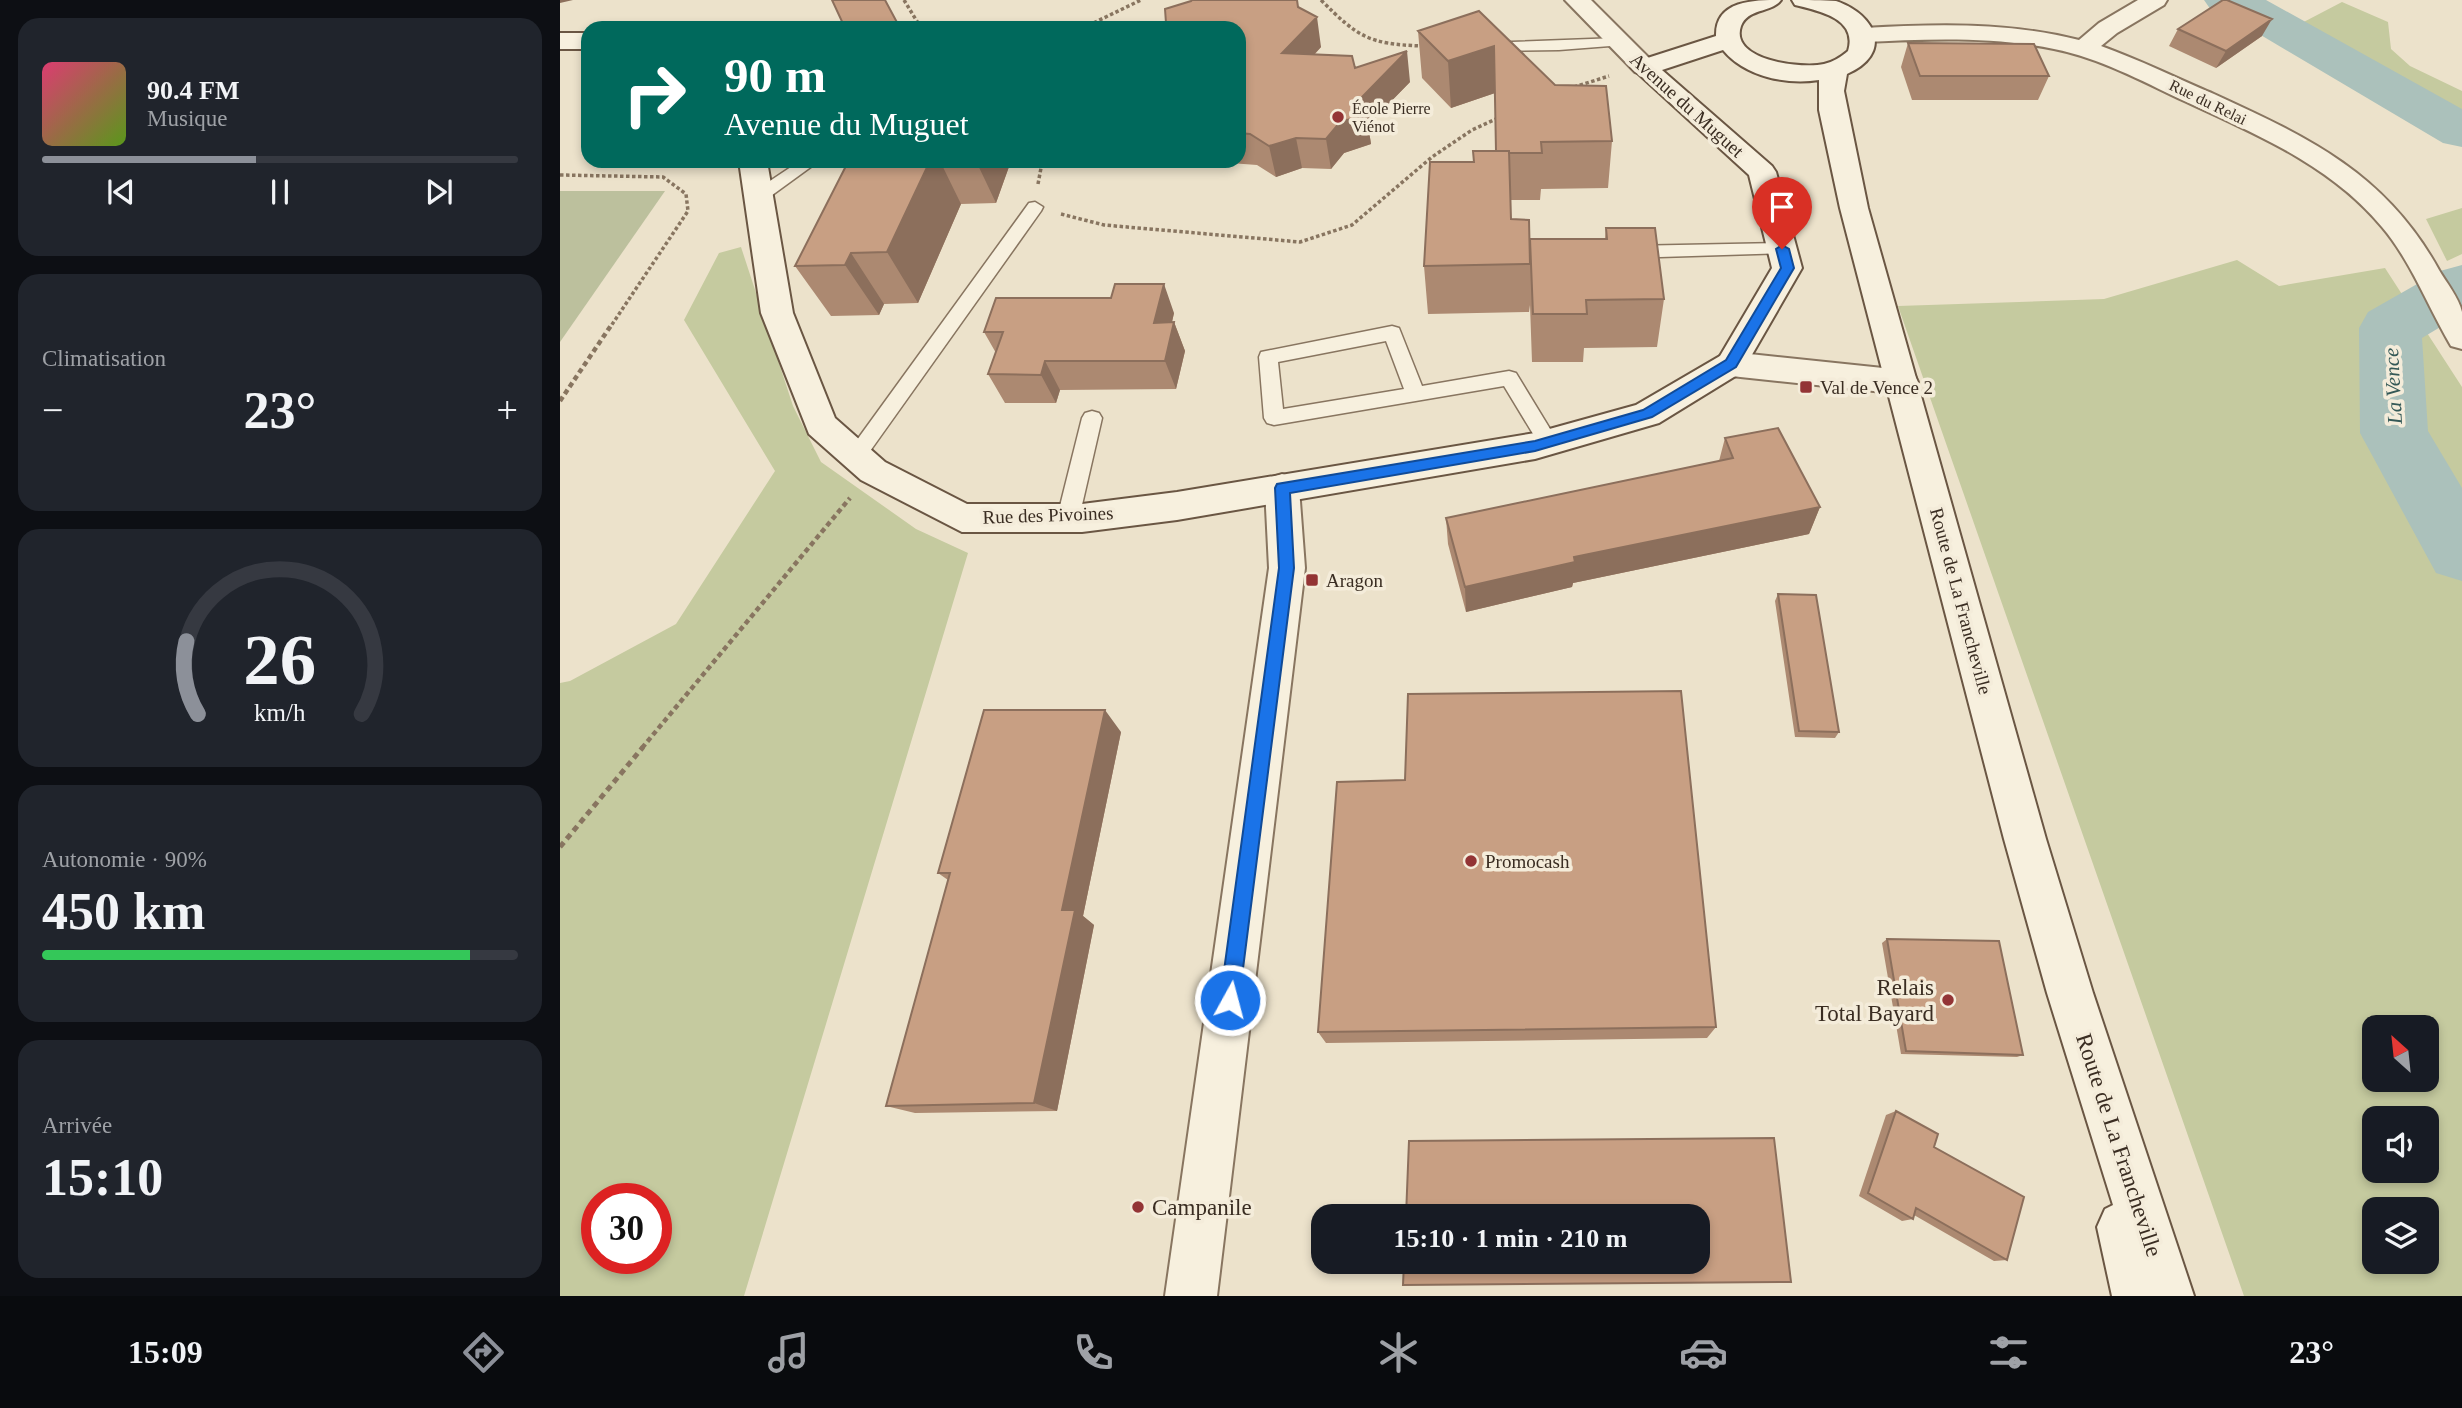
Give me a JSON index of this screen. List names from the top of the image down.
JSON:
{
  "streets": {
    "street": [
      "Rue du Relai",
      "Avenue du Muguet",
      "Rue des Pivoines",
      "Route de La Francheville"
    ]
  },
  "crossings": [
    ["Avenue du Muguet", "Rue des Pivoines"]
  ],
  "water": ["La Vence"],
  "places": {
    "other": [
      "École Pierre Viénot",
      "Promocash",
      "Relais Total Bayard",
      "Campanile"
    ],
    "transit": ["Val de Vence 2", "Aragon"]
  },
  "north": "top left",
  "page": {
    "turn": ["90 m", "Avenue du Muguet"],
    "song": ["90.4 FM", "Musique"],
    "tile": [
      "Climatisation",
      ["Autonomie · 90%", "450 km"],
      ["Arrivée", "15:10"]
    ],
    "heat": ["−", "23°", "+"],
    "limit": "30",
    "trip": "15:10 · 1 min · 210 m",
    "tabs": ["15:09", "23°"],
    "gauge": ["26", "km/h"]
  }
}
